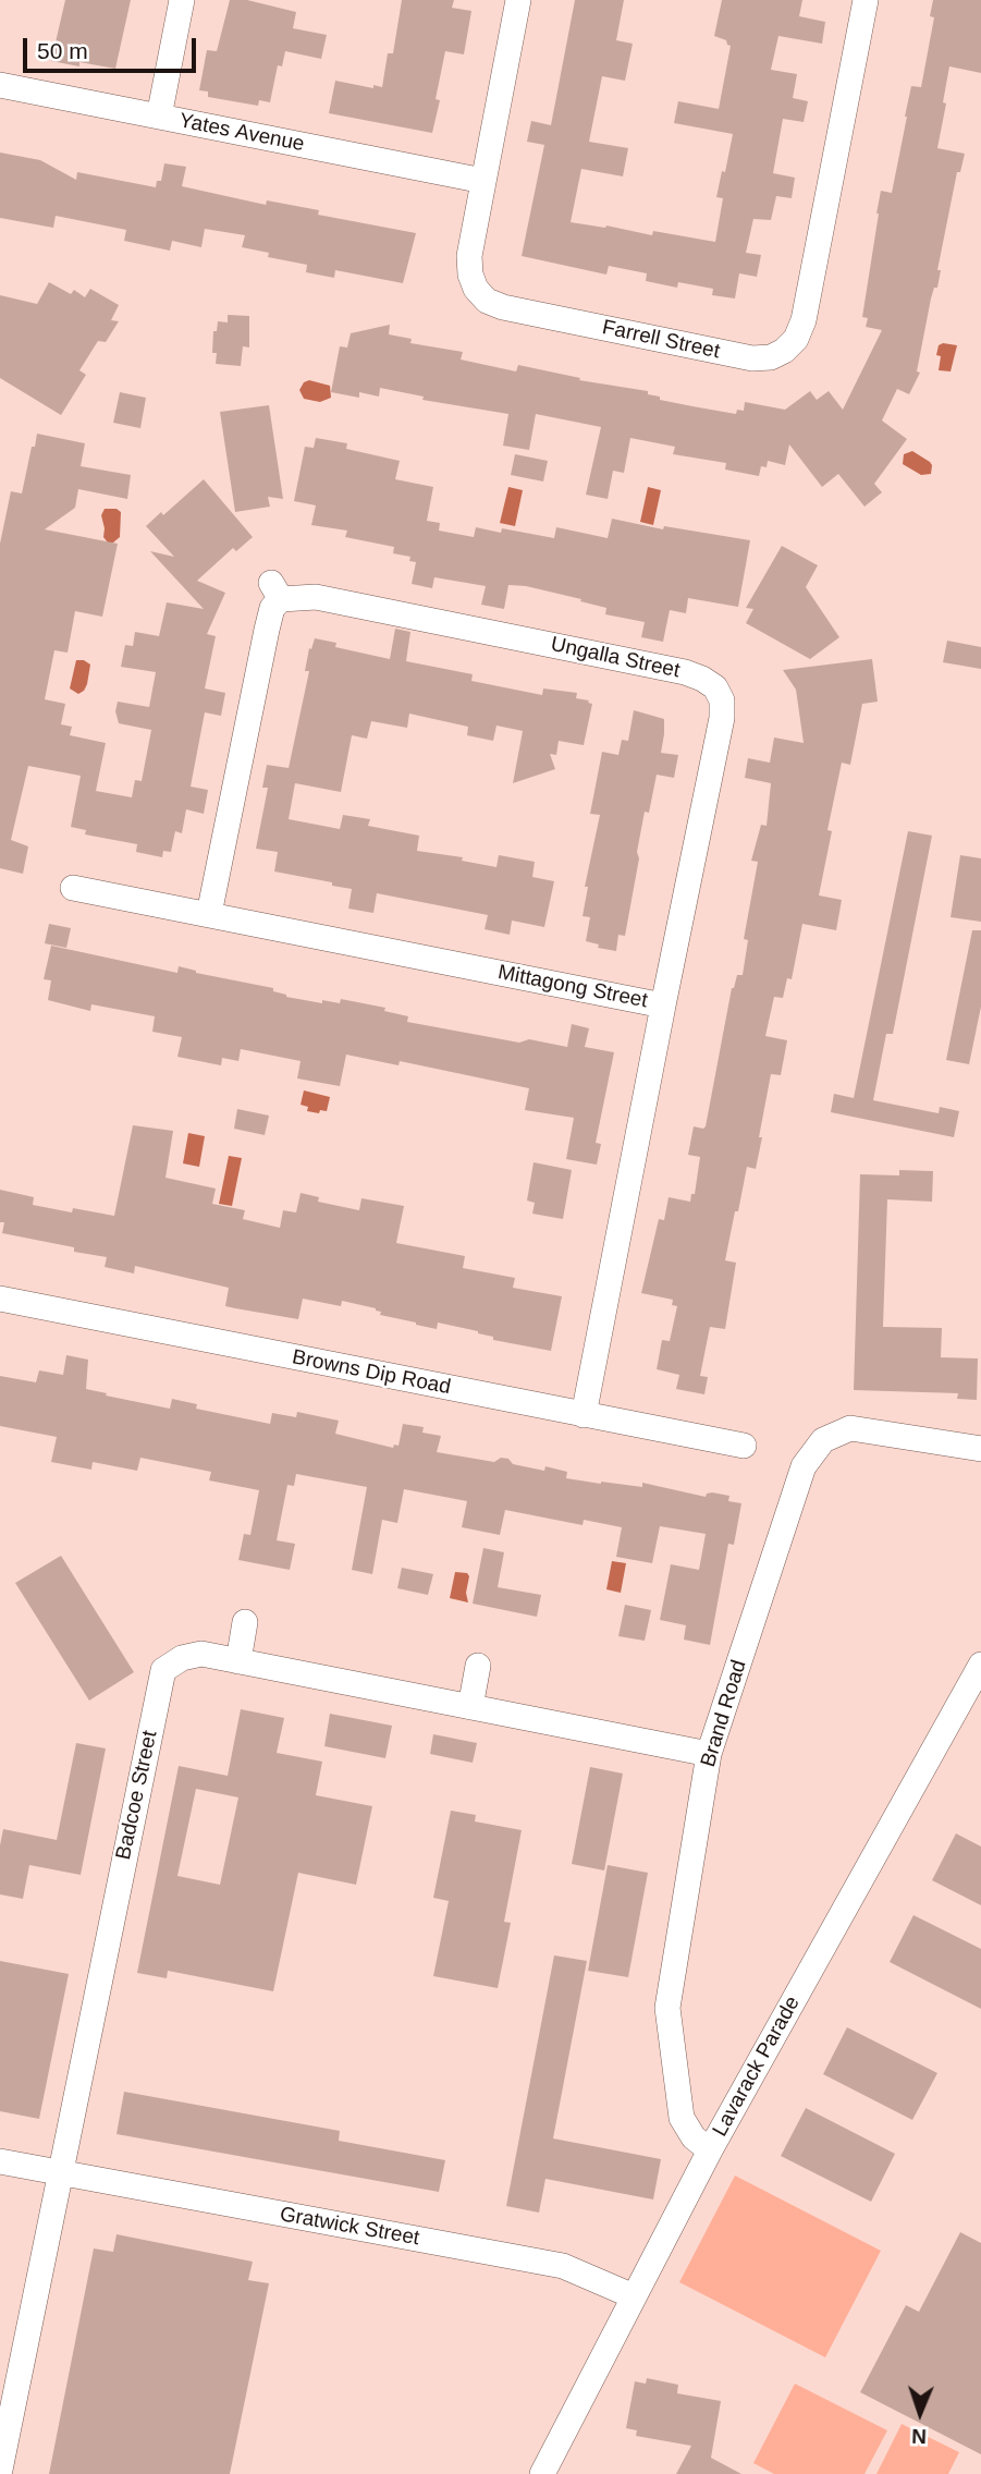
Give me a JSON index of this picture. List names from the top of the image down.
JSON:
{
  "streets": {
    "street": [
      "Yates Avenue",
      "Farrell Street",
      "Ungalla Street",
      "Mittagong Street",
      "Browns Dip Road",
      "Brand Road",
      "Badcoe Street",
      "Lavarack Parade",
      "Gratwick Street"
    ]
  },
  "crossings": [
    ["Yates Avenue", "Farrell Street"],
    ["Ungalla Street", "Mittagong Street"],
    ["Mittagong Street", "Browns Dip Road"],
    ["Brand Road", "Badcoe Street"],
    ["Brand Road", "Lavarack Parade"],
    ["Badcoe Street", "Gratwick Street"],
    ["Lavarack Parade", "Gratwick Street"]
  ],
  "scale_bar": "50 m",
  "north": "bottom"
}
